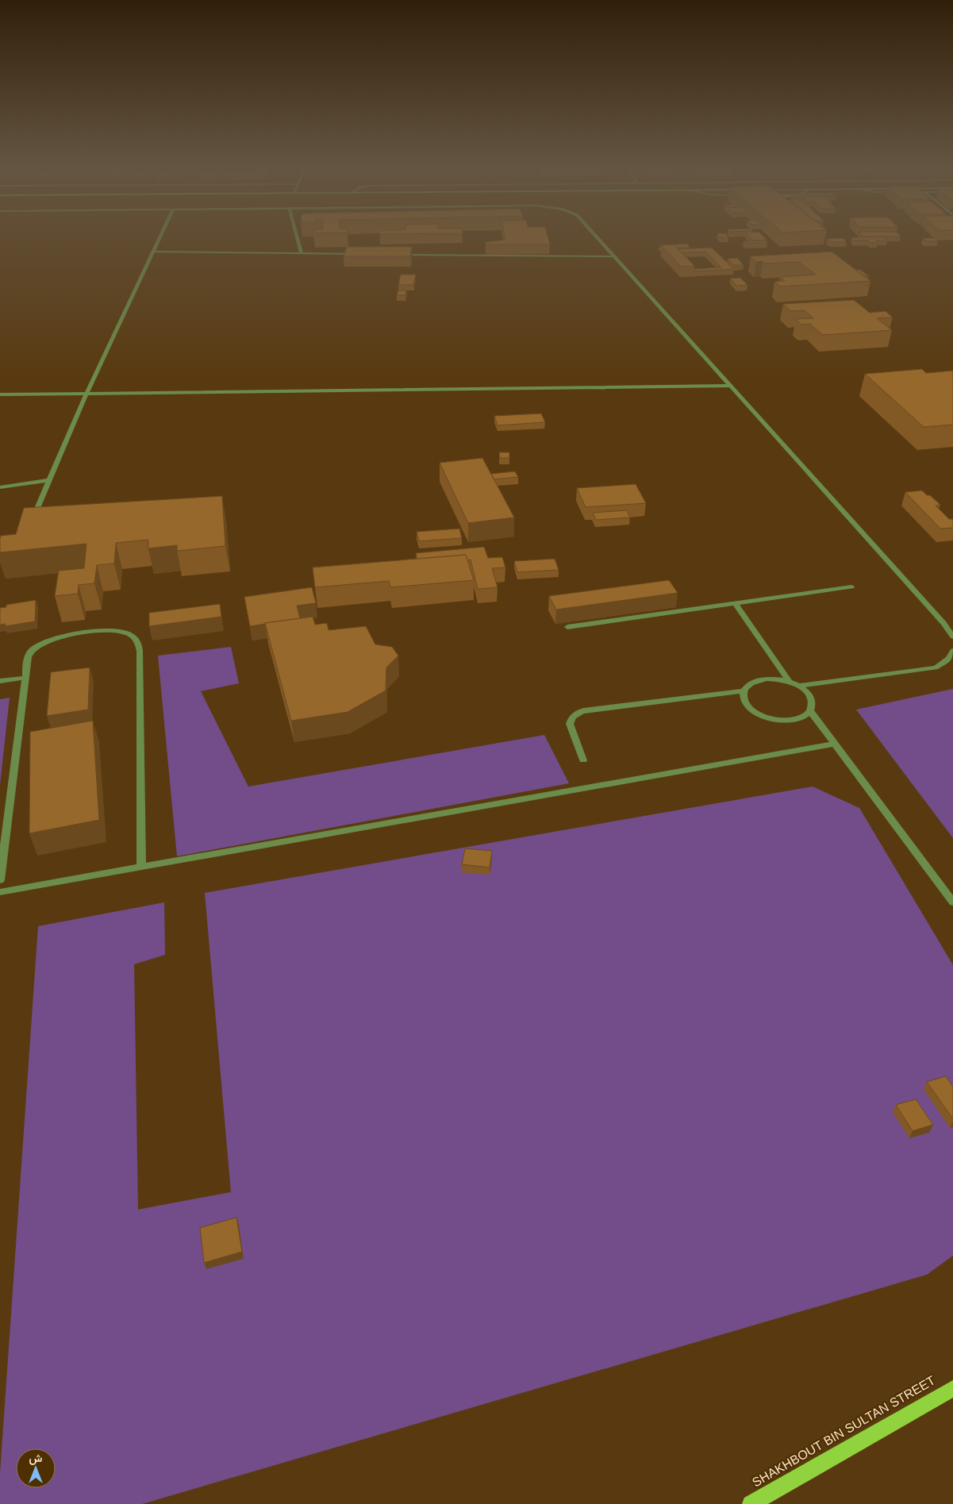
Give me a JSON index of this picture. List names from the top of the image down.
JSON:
{
  "streets": {
    "main road": ["SHAKHBOUT BIN SULTAN STREET"]
  },
  "north": "top"
}
